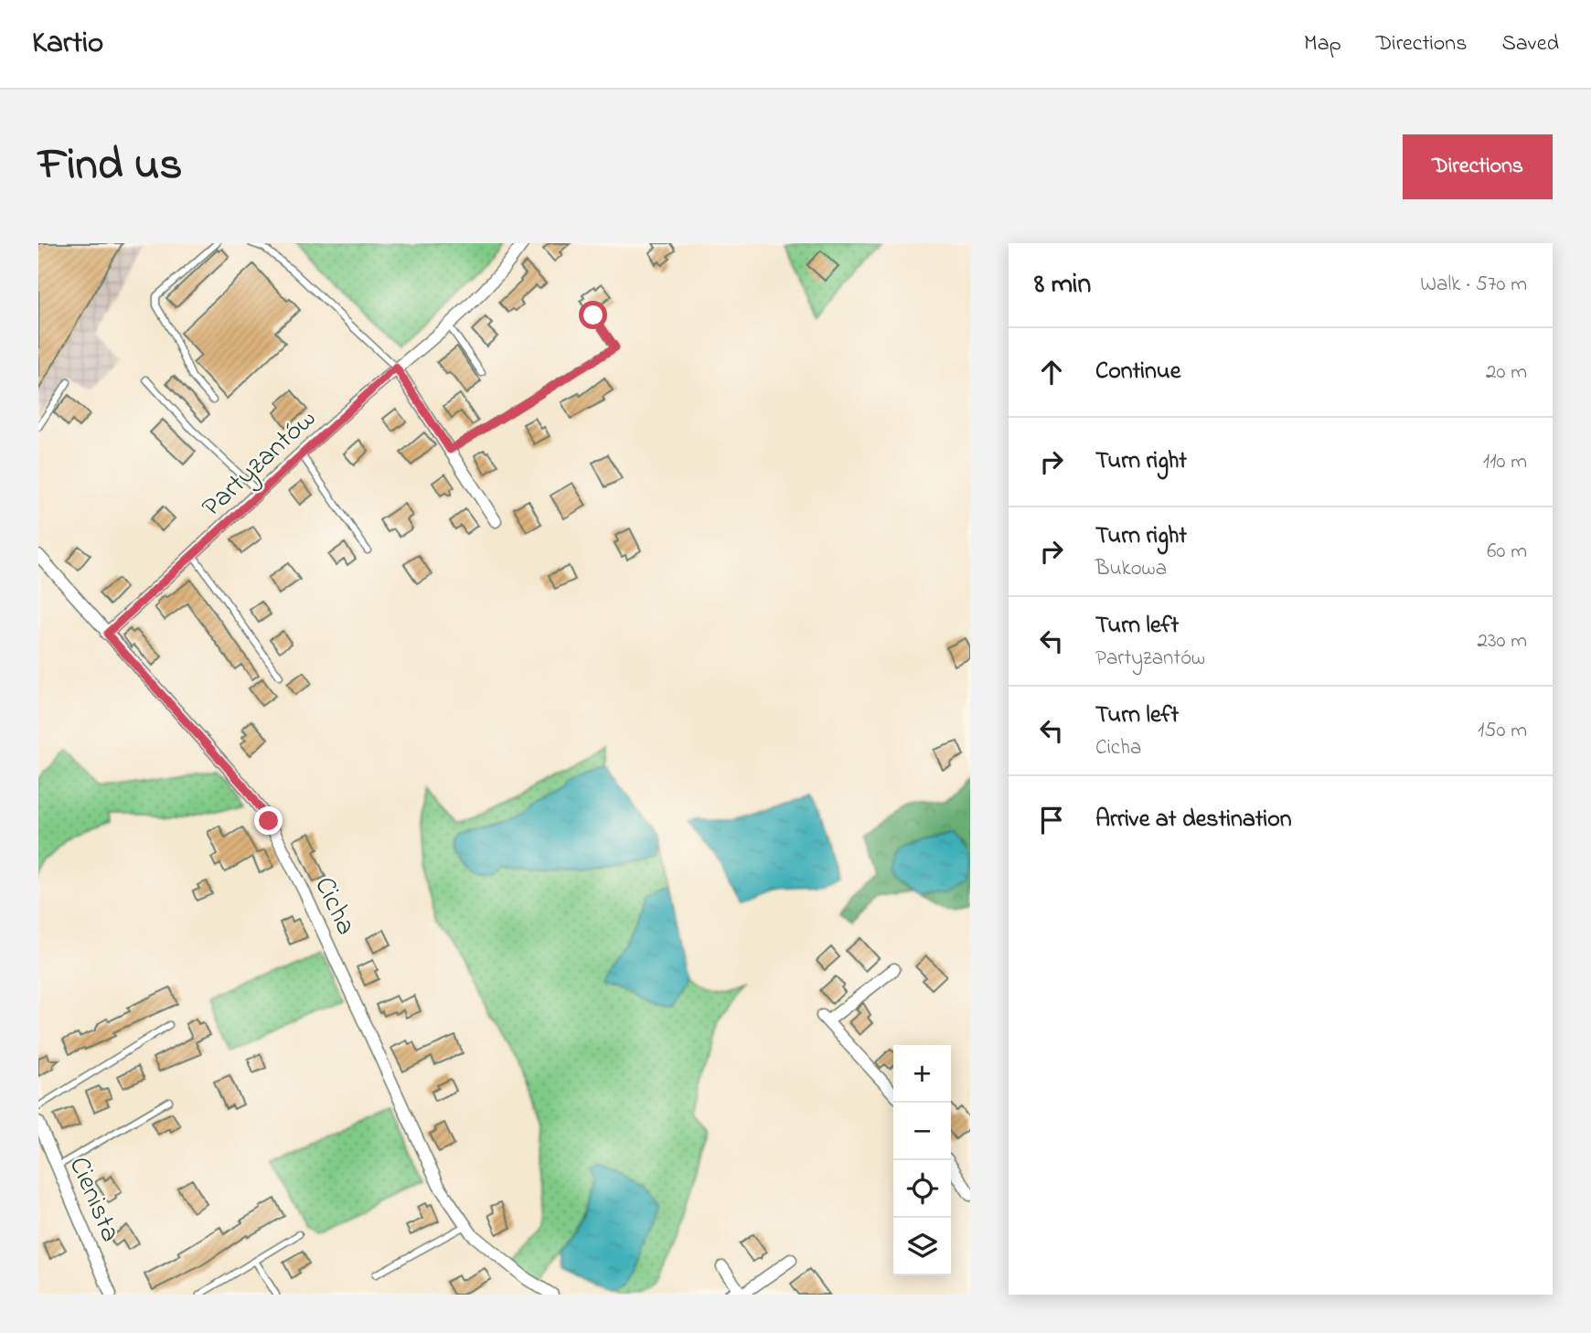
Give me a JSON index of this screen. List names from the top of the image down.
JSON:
{
  "streets": {
    "street": ["Partyzantów", "Cicha", "Cienista"]
  },
  "crossings": [
    ["Partyzantów", "Cicha"]
  ],
  "page": {
    "header": "Kartio",
    "nav": ["Map", "Directions", "Saved"],
    "title": "Find us",
    "buttons": "Directions",
    "heading": ["8 min", "Walk · 570 m"],
    "list": [
      ["Continue", "20 m"],
      ["Turn right", "110 m"],
      ["Turn right", "Bukowa", "60 m"],
      ["Turn left", "Partyzantów", "230 m"],
      ["Turn left", "Cicha", "150 m"],
      "Arrive at destination"
    ],
    "map_buttons": ["+", "−"]
  }
}
